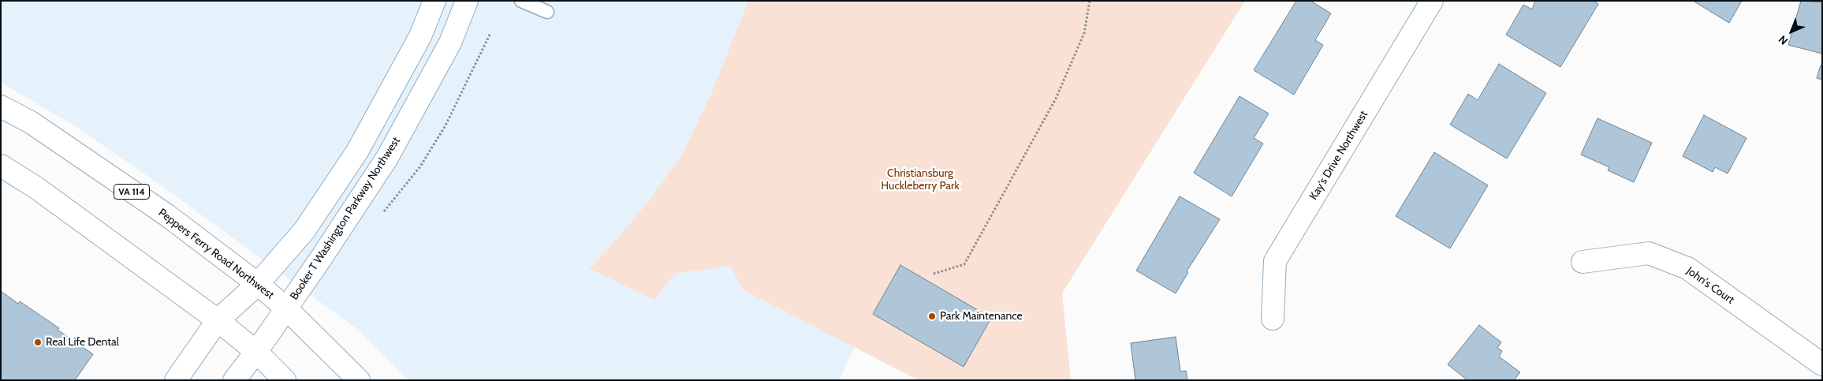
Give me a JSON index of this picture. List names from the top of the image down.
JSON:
{
  "streets": {
    "street": [
      "Kay's Drive Northwest",
      "VA 114",
      "Booker T Washington Parkway Northwest",
      "Peppers Ferry Road Northwest",
      "John's Court"
    ]
  },
  "crossings": [
    ["Booker T Washington Parkway Northwest", "Peppers Ferry Road Northwest"]
  ],
  "parks": ["Christiansburg Huckleberry Park"],
  "places": ["Park Maintenance", "Real Life Dental"],
  "north": "bottom left"
}
